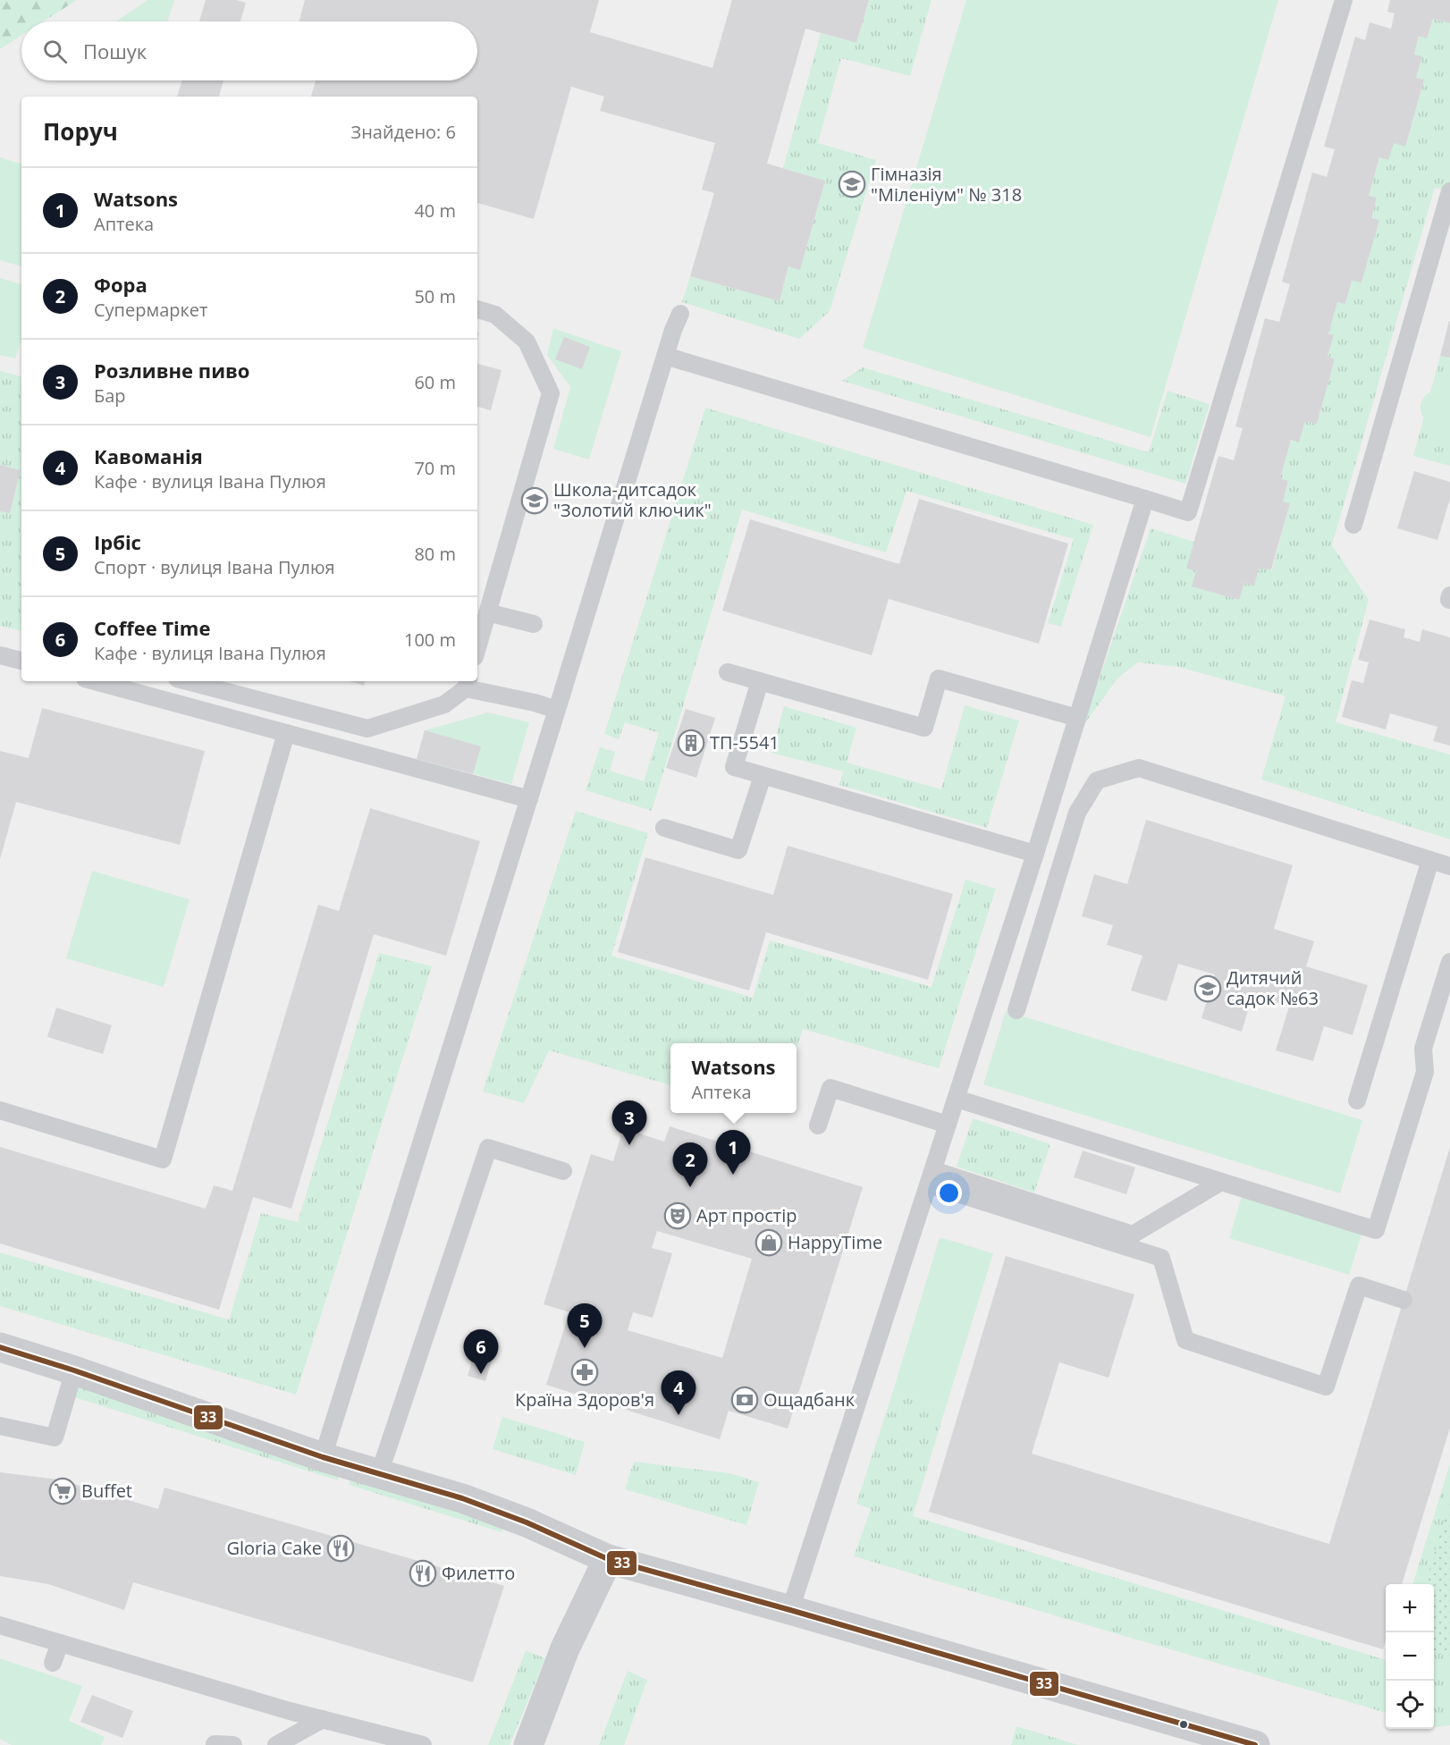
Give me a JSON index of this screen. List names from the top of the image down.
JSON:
{
  "places": {
    "school or university": ["Гімназія \"Міленіум\" № 318", "Школа-дитсадок \"Золотий ключик\"", "Дитячий садок №63"],
    "building": ["ТП-5541"],
    "theatre": ["Арт простір"],
    "shop": ["HappyTime"],
    "pharmacy": ["Країна Здоров'я"],
    "bank": ["Ощадбанк"],
    "supermarket": ["Buffet"],
    "restaurant": ["Gloria Cake", "Филетто"]
  },
  "lines": ["transit line 33"],
  "page": {
    "search": "Пошук",
    "heading": ["Поруч", "Знайдено: 6"],
    "list": [
      {
        "mark": "1",
        "name": "Watsons",
        "note": "Аптека",
        "value": "40 m"
      },
      {
        "mark": "2",
        "name": "Фора",
        "note": "Супермаркет",
        "value": "50 m"
      },
      {
        "mark": "3",
        "name": "Розливне пиво",
        "note": "Бар",
        "value": "60 m"
      },
      {
        "mark": "4",
        "name": "Кавоманія",
        "note": "Кафе · вулиця Івана Пулюя",
        "value": "70 m"
      },
      {
        "mark": "5",
        "name": "Ірбіс",
        "note": "Спорт · вулиця Івана Пулюя",
        "value": "80 m"
      },
      {
        "mark": "6",
        "name": "Coffee Time",
        "note": "Кафе · вулиця Івана Пулюя",
        "value": "100 m"
      }
    ],
    "popup": ["Watsons", "Аптека"],
    "pins": [
      "3",
      "1",
      "2",
      "5",
      "6",
      "4"
    ],
    "map_buttons": ["+", "−"]
  }
}
